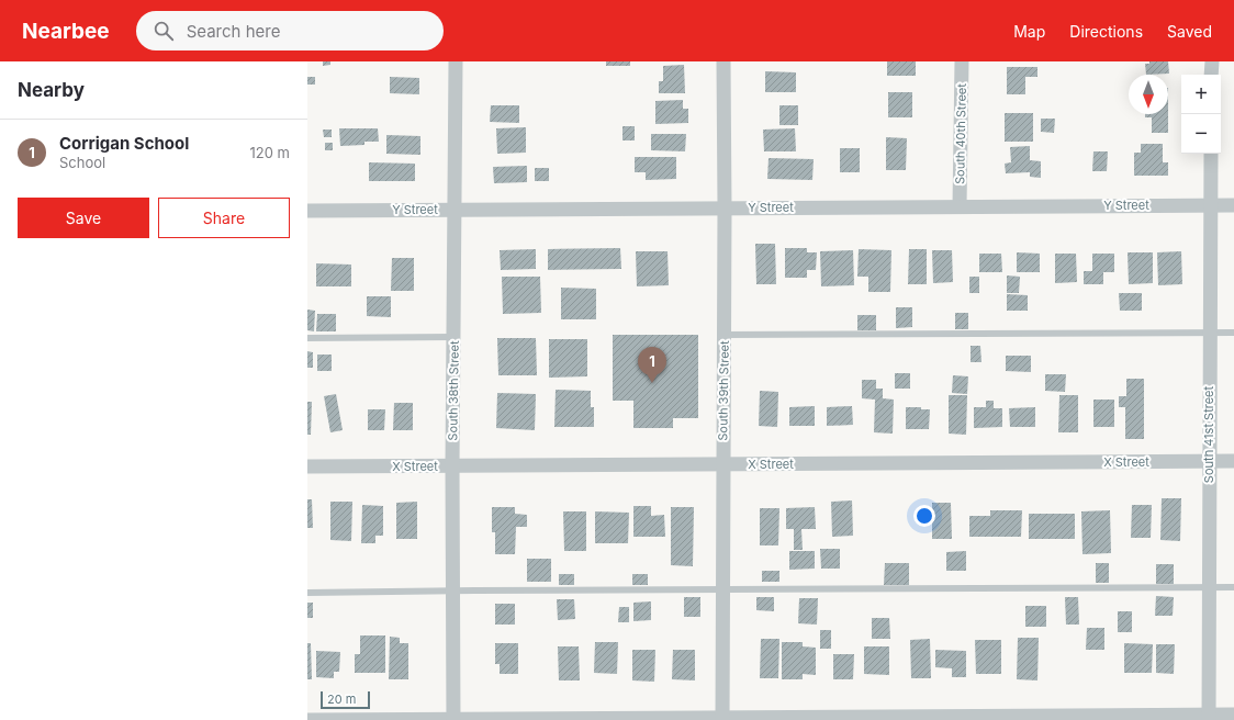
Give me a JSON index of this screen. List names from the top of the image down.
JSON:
{
  "streets": {
    "street": [
      "South 40th Street",
      "Y Street",
      "South 38th Street",
      "South 39th Street",
      "South 41st Street",
      "X Street"
    ]
  },
  "crossings": [
    ["South 40th Street", "Y Street"],
    ["Y Street", "South 38th Street"],
    ["Y Street", "South 39th Street"],
    ["Y Street", "South 41st Street"],
    ["South 38th Street", "X Street"],
    ["South 39th Street", "X Street"],
    ["South 41st Street", "X Street"]
  ],
  "scale_bar": "20 m",
  "north": "bottom",
  "page": {
    "header": "Nearbee",
    "search": "Search here",
    "nav": ["Map", "Directions", "Saved"],
    "heading": "Nearby",
    "map_buttons": ["+", "−"],
    "list": [
      {
        "mark": "1",
        "name": "Corrigan School",
        "note": "School",
        "value": "120 m"
      }
    ],
    "buttons": ["Save", "Share"],
    "pins": "1",
    "scale": "20 m"
  }
}
